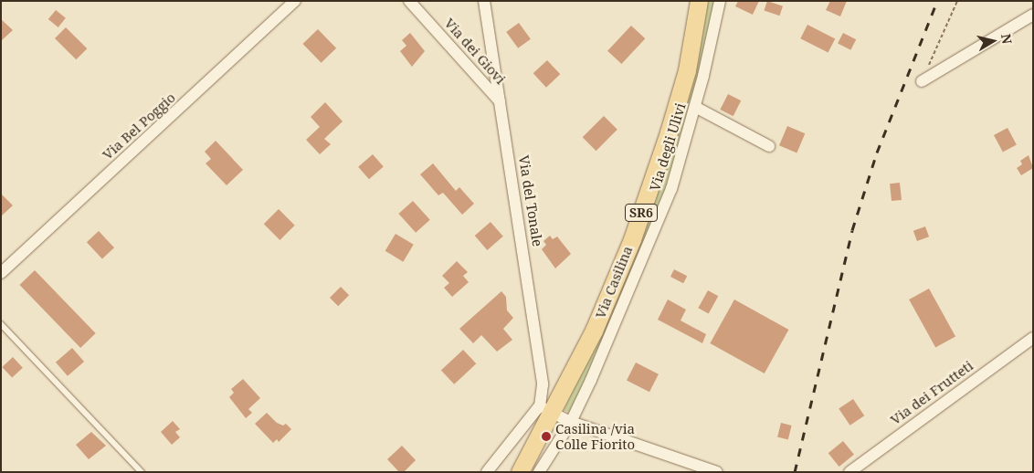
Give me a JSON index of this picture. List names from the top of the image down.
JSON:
{
  "streets": {
    "main road": ["SR6", "Via Casilina"],
    "street": [
      "Via dei Giovi",
      "Via Bel Poggio",
      "Via degli Ulivi",
      "Via del Tonale",
      "Via dei Frutteti"
    ]
  },
  "crossings": [
    ["Via dei Giovi", "Via del Tonale"],
    ["Via del Tonale", "Via Casilina"]
  ],
  "places": ["Casilina /via Colle Fiorito"],
  "north": "right"
}
